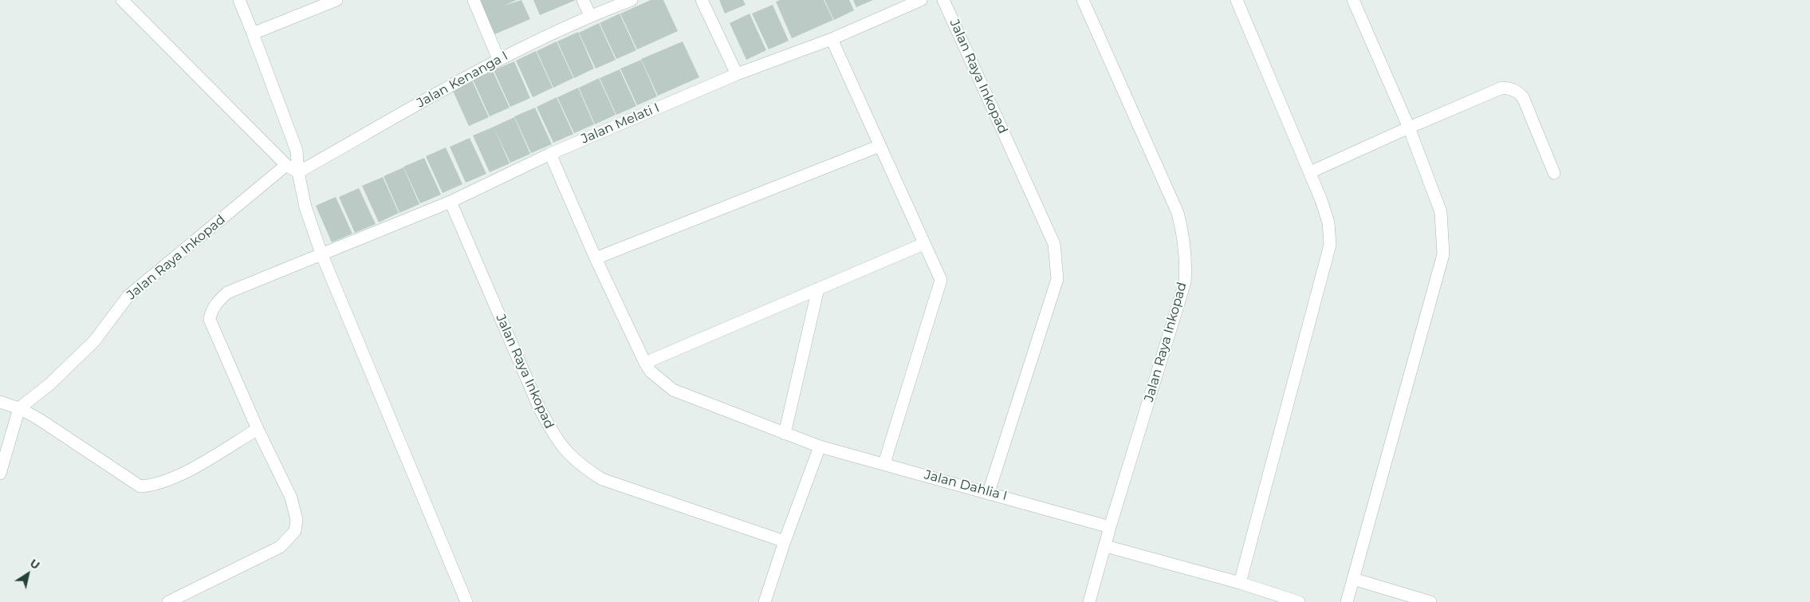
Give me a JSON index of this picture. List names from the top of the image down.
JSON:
{
  "streets": {
    "street": [
      "Jalan Raya Inkopad",
      "Jalan Kenanga I",
      "Jalan Melati I",
      "Jalan Dahlia I"
    ]
  },
  "crossings": [
    ["Jalan Raya Inkopad", "Jalan Melati I"],
    ["Jalan Raya Inkopad", "Jalan Dahlia I"]
  ],
  "north": "top right"
}
